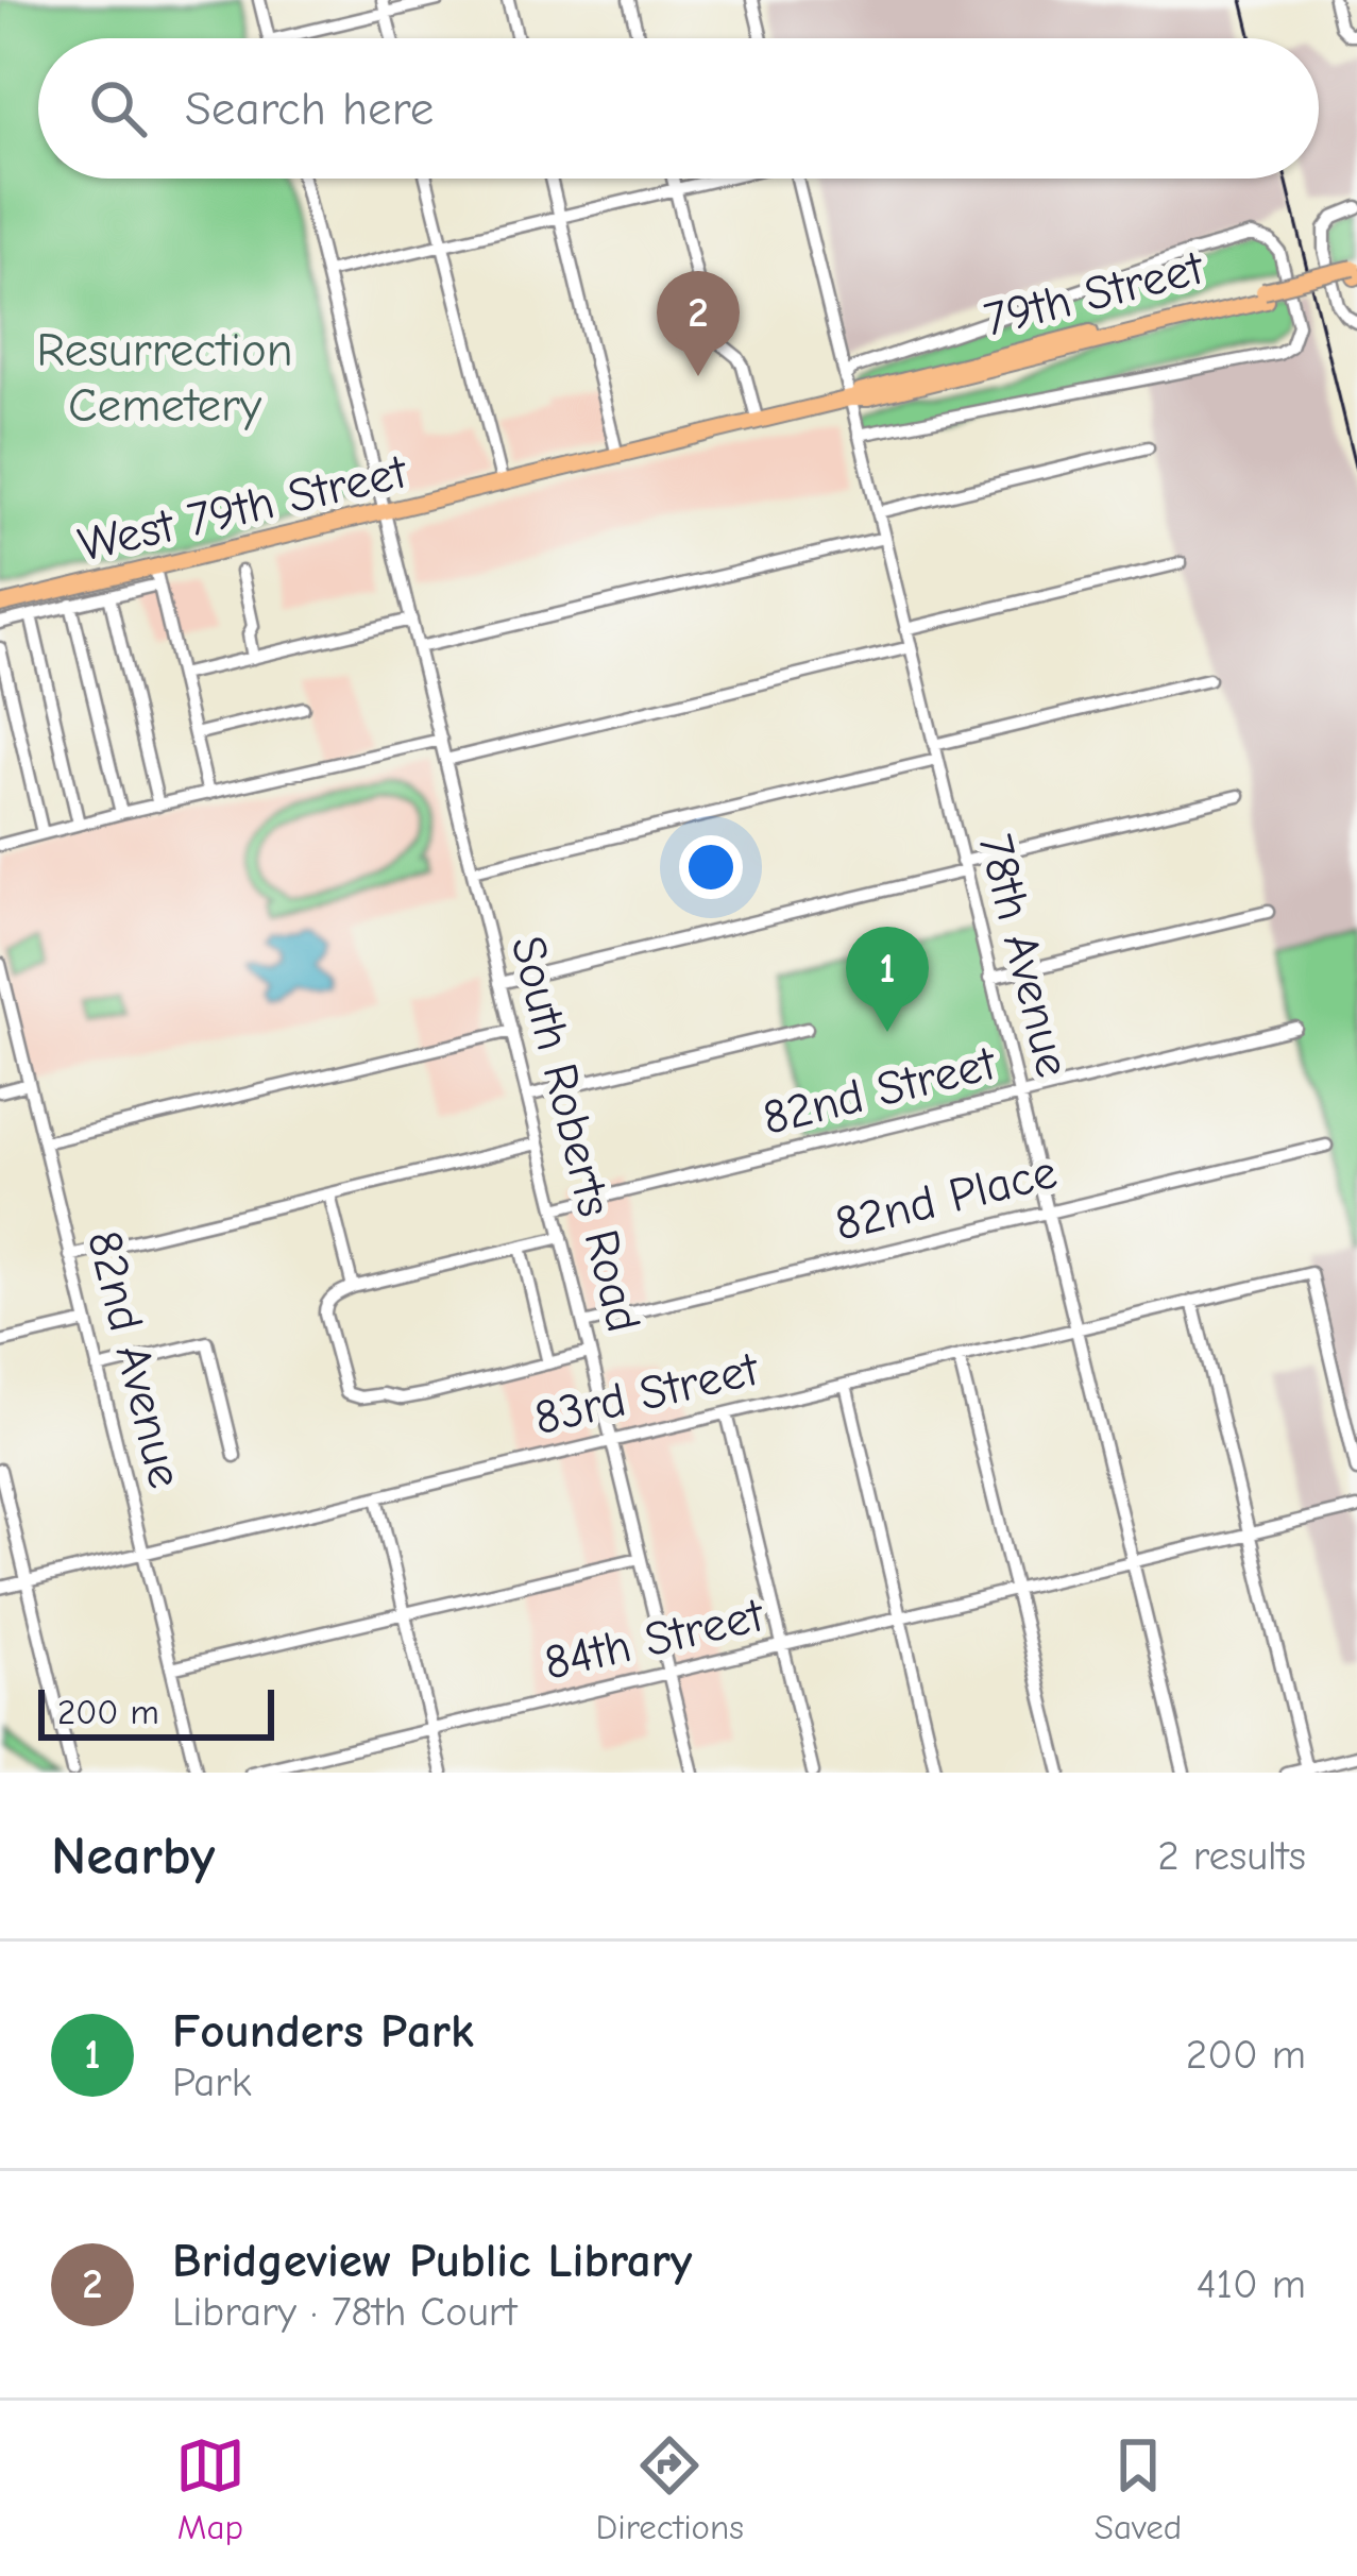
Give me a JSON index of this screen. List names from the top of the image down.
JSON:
{
  "streets": {
    "main road": ["79th Street", "West 79th Street"],
    "street": [
      "78th Avenue",
      "82nd Street",
      "South Roberts Road",
      "82nd Place",
      "82nd Avenue",
      "83rd Street",
      "84th Street"
    ]
  },
  "crossings": [
    ["79th Street", "West 79th Street"],
    ["79th Street", "78th Avenue"],
    ["West 79th Street", "South Roberts Road"],
    ["78th Avenue", "82nd Street"],
    ["78th Avenue", "82nd Place"],
    ["78th Avenue", "83rd Street"],
    ["78th Avenue", "84th Street"],
    ["82nd Street", "South Roberts Road"],
    ["South Roberts Road", "82nd Place"],
    ["South Roberts Road", "83rd Street"],
    ["South Roberts Road", "84th Street"],
    ["82nd Avenue", "83rd Street"]
  ],
  "parks": ["Resurrection Cemetery"],
  "scale_bar": "200 m",
  "page": {
    "search": "Search here",
    "pins": ["2", "1"],
    "scale": "200 m",
    "heading": ["Nearby", "2 results"],
    "list": [
      {
        "mark": "1",
        "name": "Founders Park",
        "note": "Park",
        "value": "200 m"
      },
      {
        "mark": "2",
        "name": "Bridgeview Public Library",
        "note": "Library · 78th Court",
        "value": "410 m"
      }
    ],
    "nav": ["Map", "Directions", "Saved"]
  }
}
